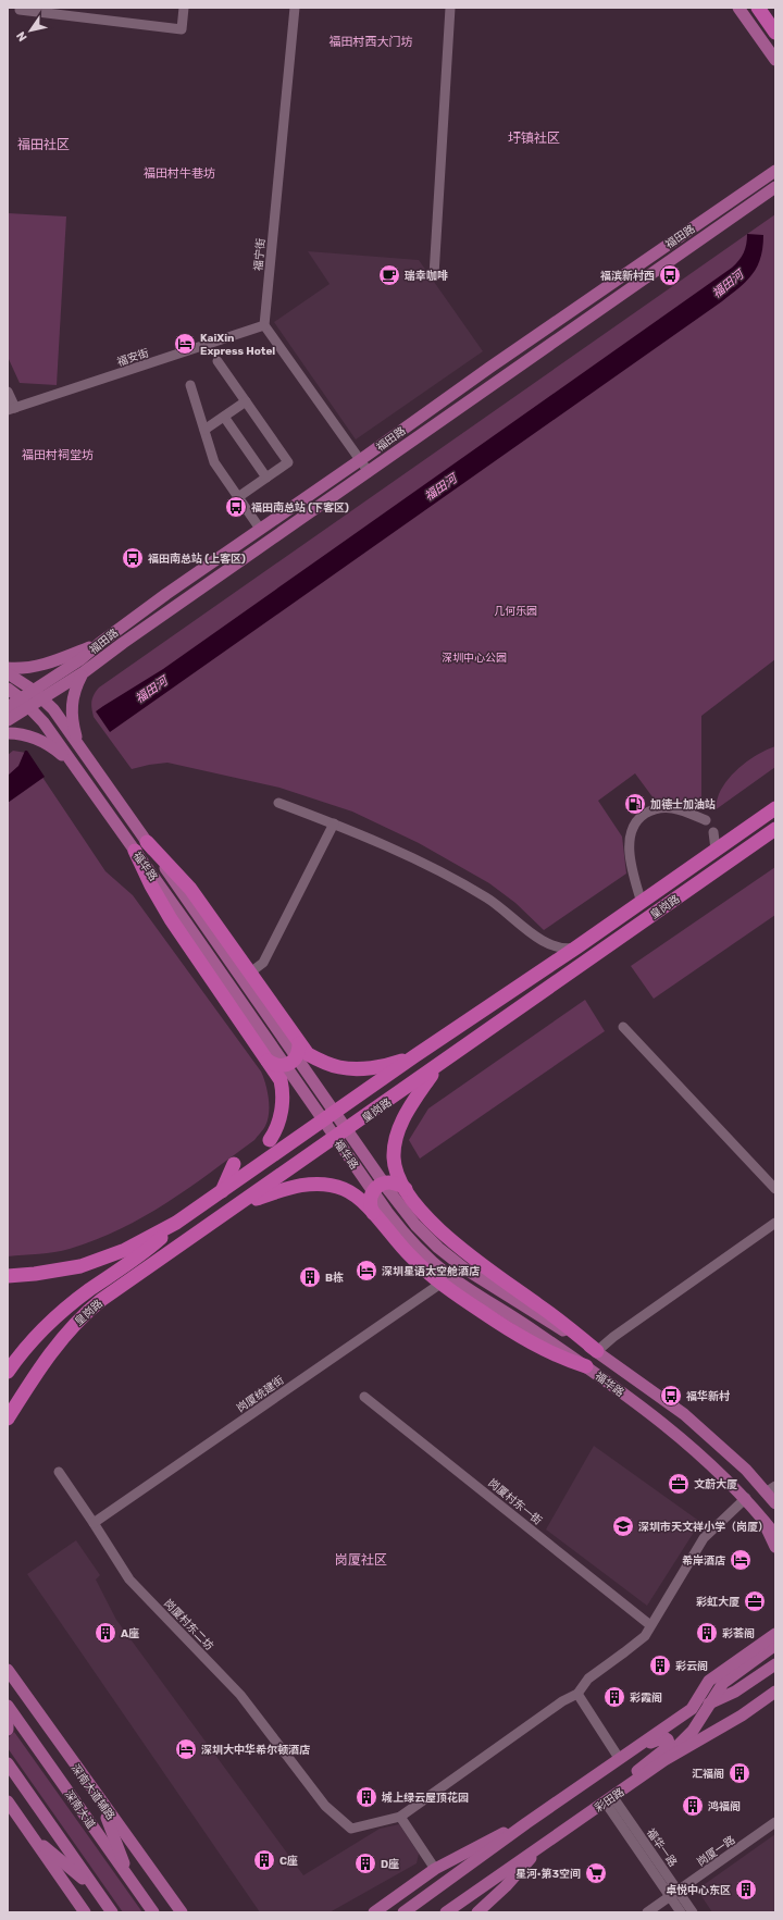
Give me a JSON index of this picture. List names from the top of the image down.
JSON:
{
  "streets": {
    "highway": ["皇岗路"],
    "main road": [
      "福田路",
      "福华路",
      "深南大道辅路",
      "彩田路",
      "深南大道"
    ],
    "street": [
      "福宁街",
      "福安街",
      "岗厦统建街",
      "岗厦村东一街",
      "岗厦村东二坊",
      "福华一路",
      "岗厦一路"
    ]
  },
  "crossings": [
    ["福田路", "福华路"],
    ["福宁街", "福安街"],
    ["岗厦统建街", "岗厦村东二坊"],
    ["彩田路", "福华一路"],
    ["福华一路", "岗厦一路"]
  ],
  "districts": [
    "福田村西大门坊",
    "圩镇社区",
    "福田社区",
    "福田村牛巷坊",
    "福田村祠堂坊",
    "岗厦社区"
  ],
  "water": ["福田河"],
  "parks": ["几何乐园", "深圳中心公园"],
  "places": {
    "cafe": ["瑞幸咖啡"],
    "bus stop": [
      "福滨新村西",
      "福田南总站 (下客区)",
      "福田南总站 (上客区)",
      "福华新村"
    ],
    "hotel": [
      "KaiXin Express Hotel",
      "深圳星语太空舱酒店",
      "希岸酒店",
      "深圳大中华希尔顿酒店"
    ],
    "fuel station": ["加德士加油站"],
    "building": [
      "B栋",
      "A座",
      "彩荟阁",
      "彩云阁",
      "彩霞阁",
      "汇福阁",
      "城上绿云屋顶花园",
      "鸿福阁",
      "C座",
      "D座",
      "卓悦中心东区"
    ],
    "office": ["文蔚大厦", "彩虹大厦"],
    "school or university": ["深圳市天文祥小学（岗厦）"],
    "supermarket": ["星河·第3空间"]
  },
  "north": "bottom left"
}
